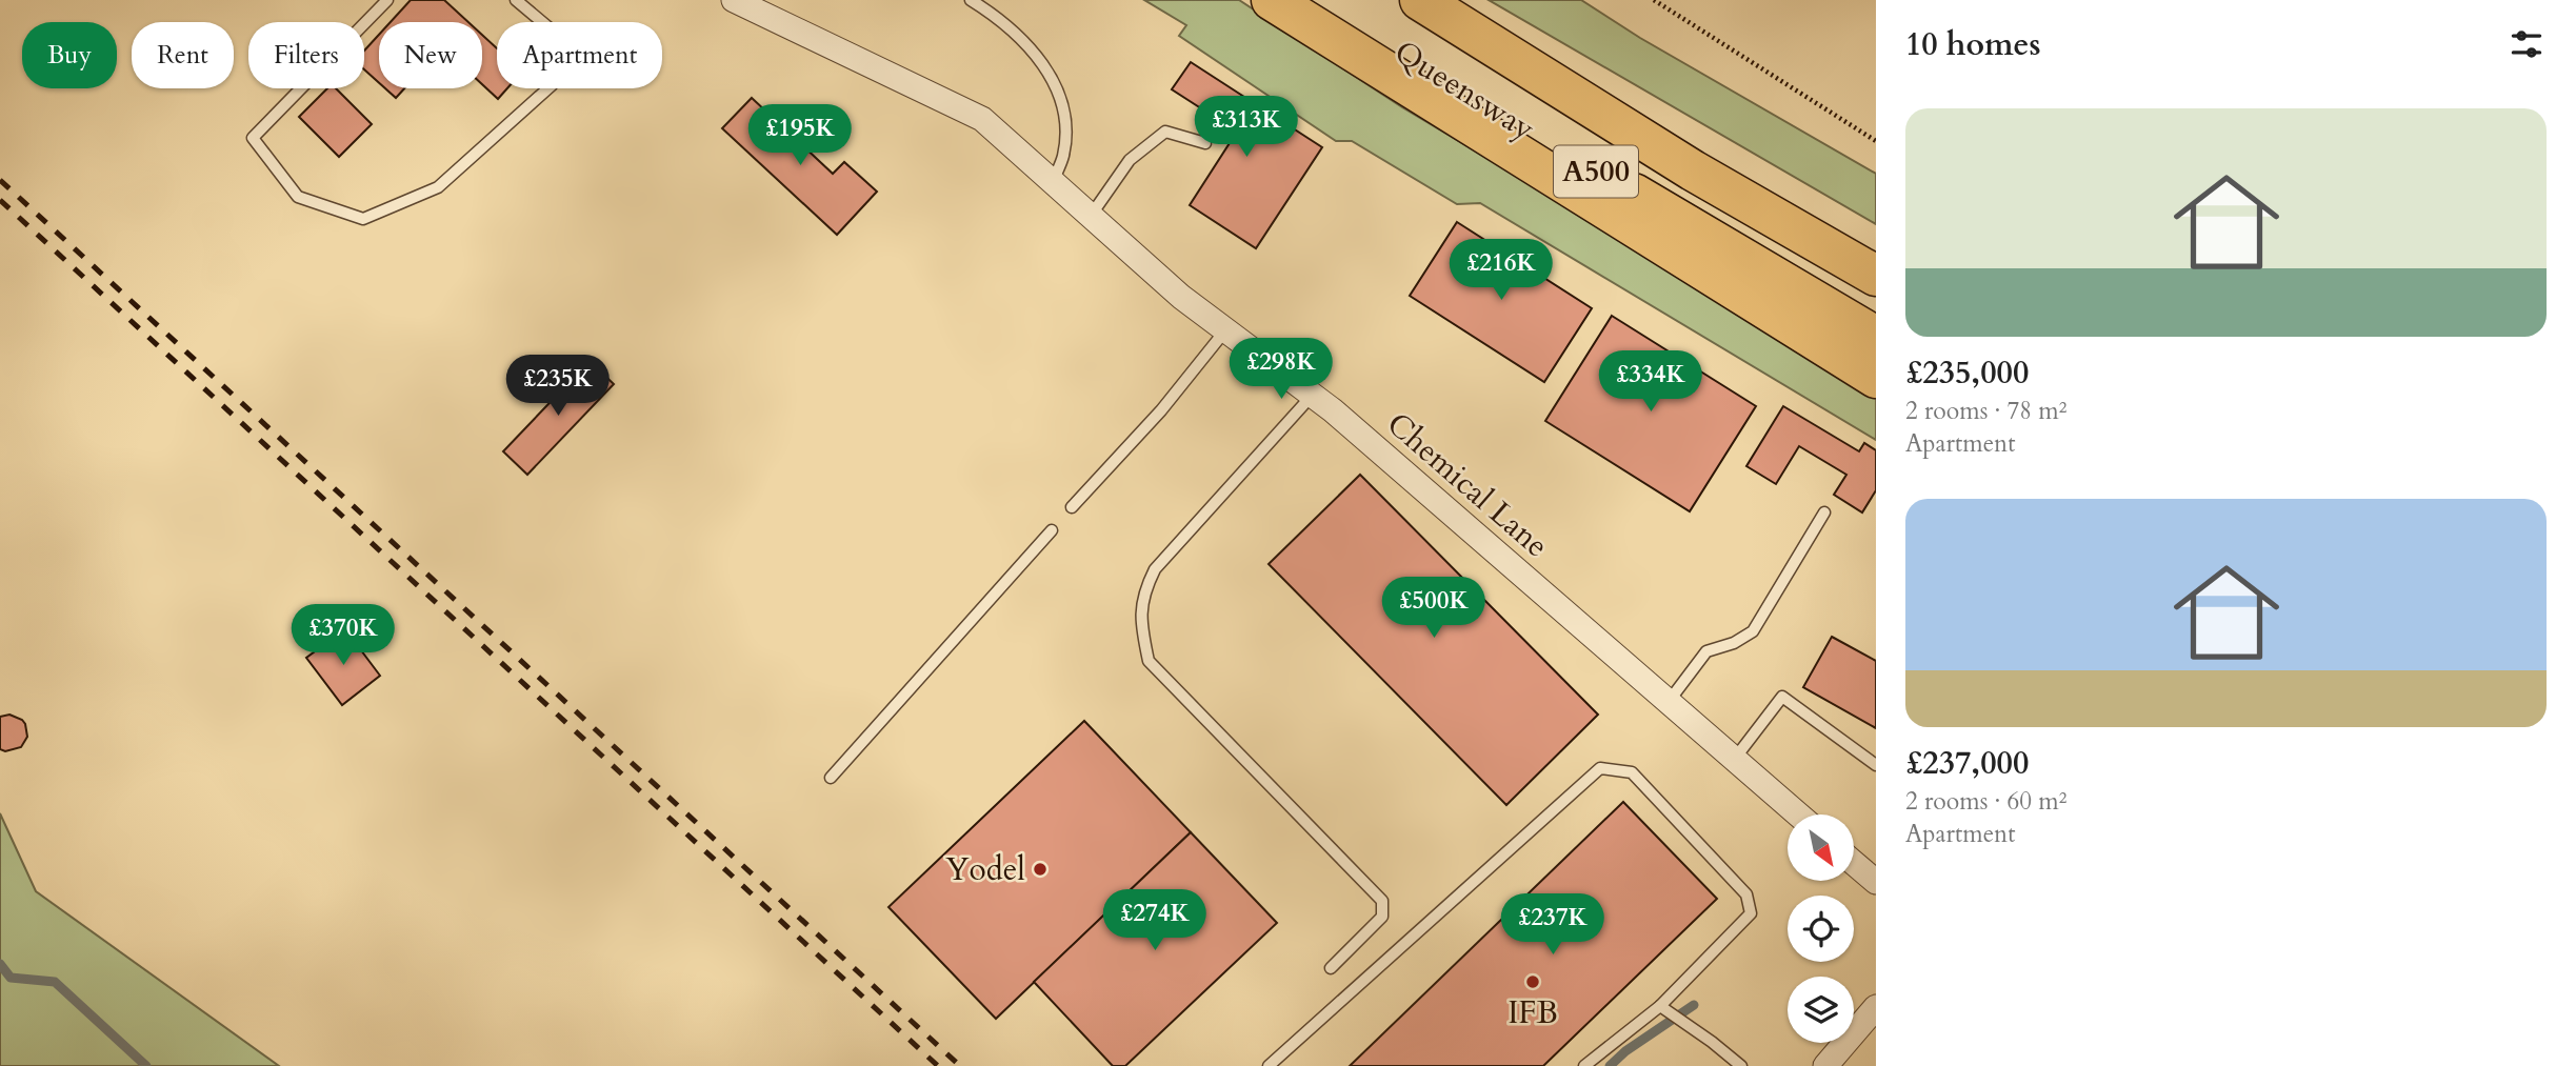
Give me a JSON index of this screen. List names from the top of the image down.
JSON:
{
  "streets": {
    "highway": ["Queensway", "A500"],
    "street": ["Chemical Lane"]
  },
  "places": ["Yodel", "IFB"],
  "north": "bottom right",
  "page": {
    "heading": "10 homes",
    "chip": [
      "Buy",
      "Rent",
      "Filters",
      "New",
      "Apartment"
    ],
    "list": [
      {
        "name": "£235,000",
        "note": "2 rooms · 78 m² · Apartment"
      },
      {
        "name": "£237,000",
        "note": "2 rooms · 60 m² · Apartment"
      }
    ],
    "price": [
      "£313K",
      "£195K",
      "£216K",
      "£298K",
      "£334K",
      "£235K",
      "£500K",
      "£370K",
      "£274K",
      "£237K"
    ]
  }
}
